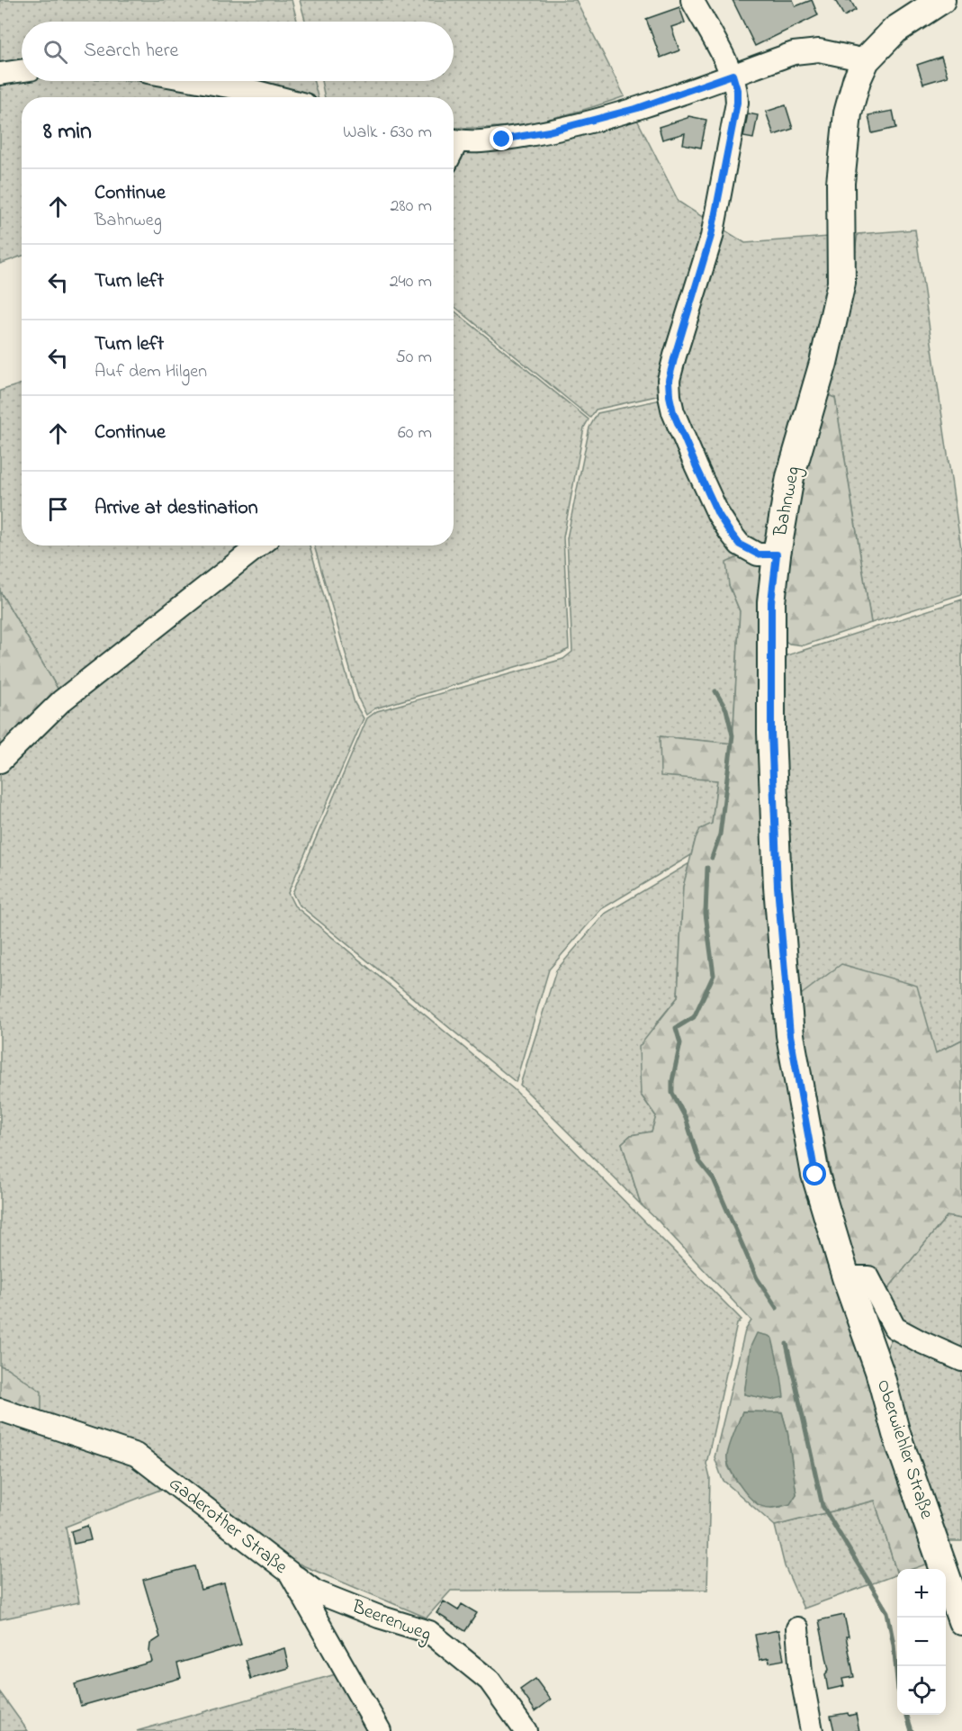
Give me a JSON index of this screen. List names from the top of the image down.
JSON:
{
  "streets": {
    "main road": ["Bahnweg", "Oberwiehler Straße"],
    "street": ["Gaderother Straße", "Beerenweg"]
  },
  "crossings": [
    ["Bahnweg", "Oberwiehler Straße"],
    ["Gaderother Straße", "Beerenweg"]
  ],
  "page": {
    "search": "Search here",
    "heading": ["8 min", "Walk · 630 m"],
    "list": [
      ["Continue", "Bahnweg", "280 m"],
      ["Turn left", "240 m"],
      ["Turn left", "Auf dem Hilgen", "50 m"],
      ["Continue", "60 m"],
      "Arrive at destination"
    ],
    "map_buttons": ["+", "−"]
  }
}
